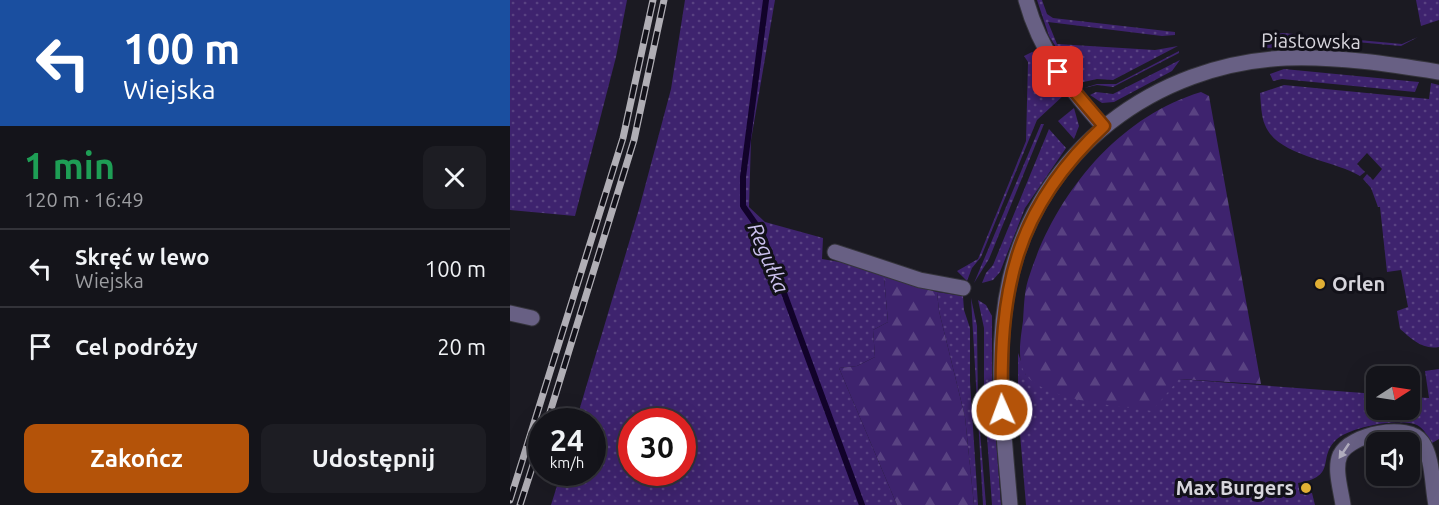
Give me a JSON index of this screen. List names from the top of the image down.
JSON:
{
  "streets": {
    "street": ["Piastowska"]
  },
  "water": ["Regułka"],
  "places": ["Orlen", "Max Burgers"],
  "north": "right",
  "page": {
    "turn": ["100 m", "Wiejska"],
    "heading": ["1 min", "120 m · 16:49"],
    "list": [
      {
        "name": "Skręć w lewo",
        "note": "Wiejska",
        "value": "100 m"
      },
      {
        "name": "Cel podróży",
        "value": "20 m"
      }
    ],
    "speed": "24 km/h",
    "limit": "30",
    "buttons": ["Zakończ", "Udostępnij"]
  }
}
